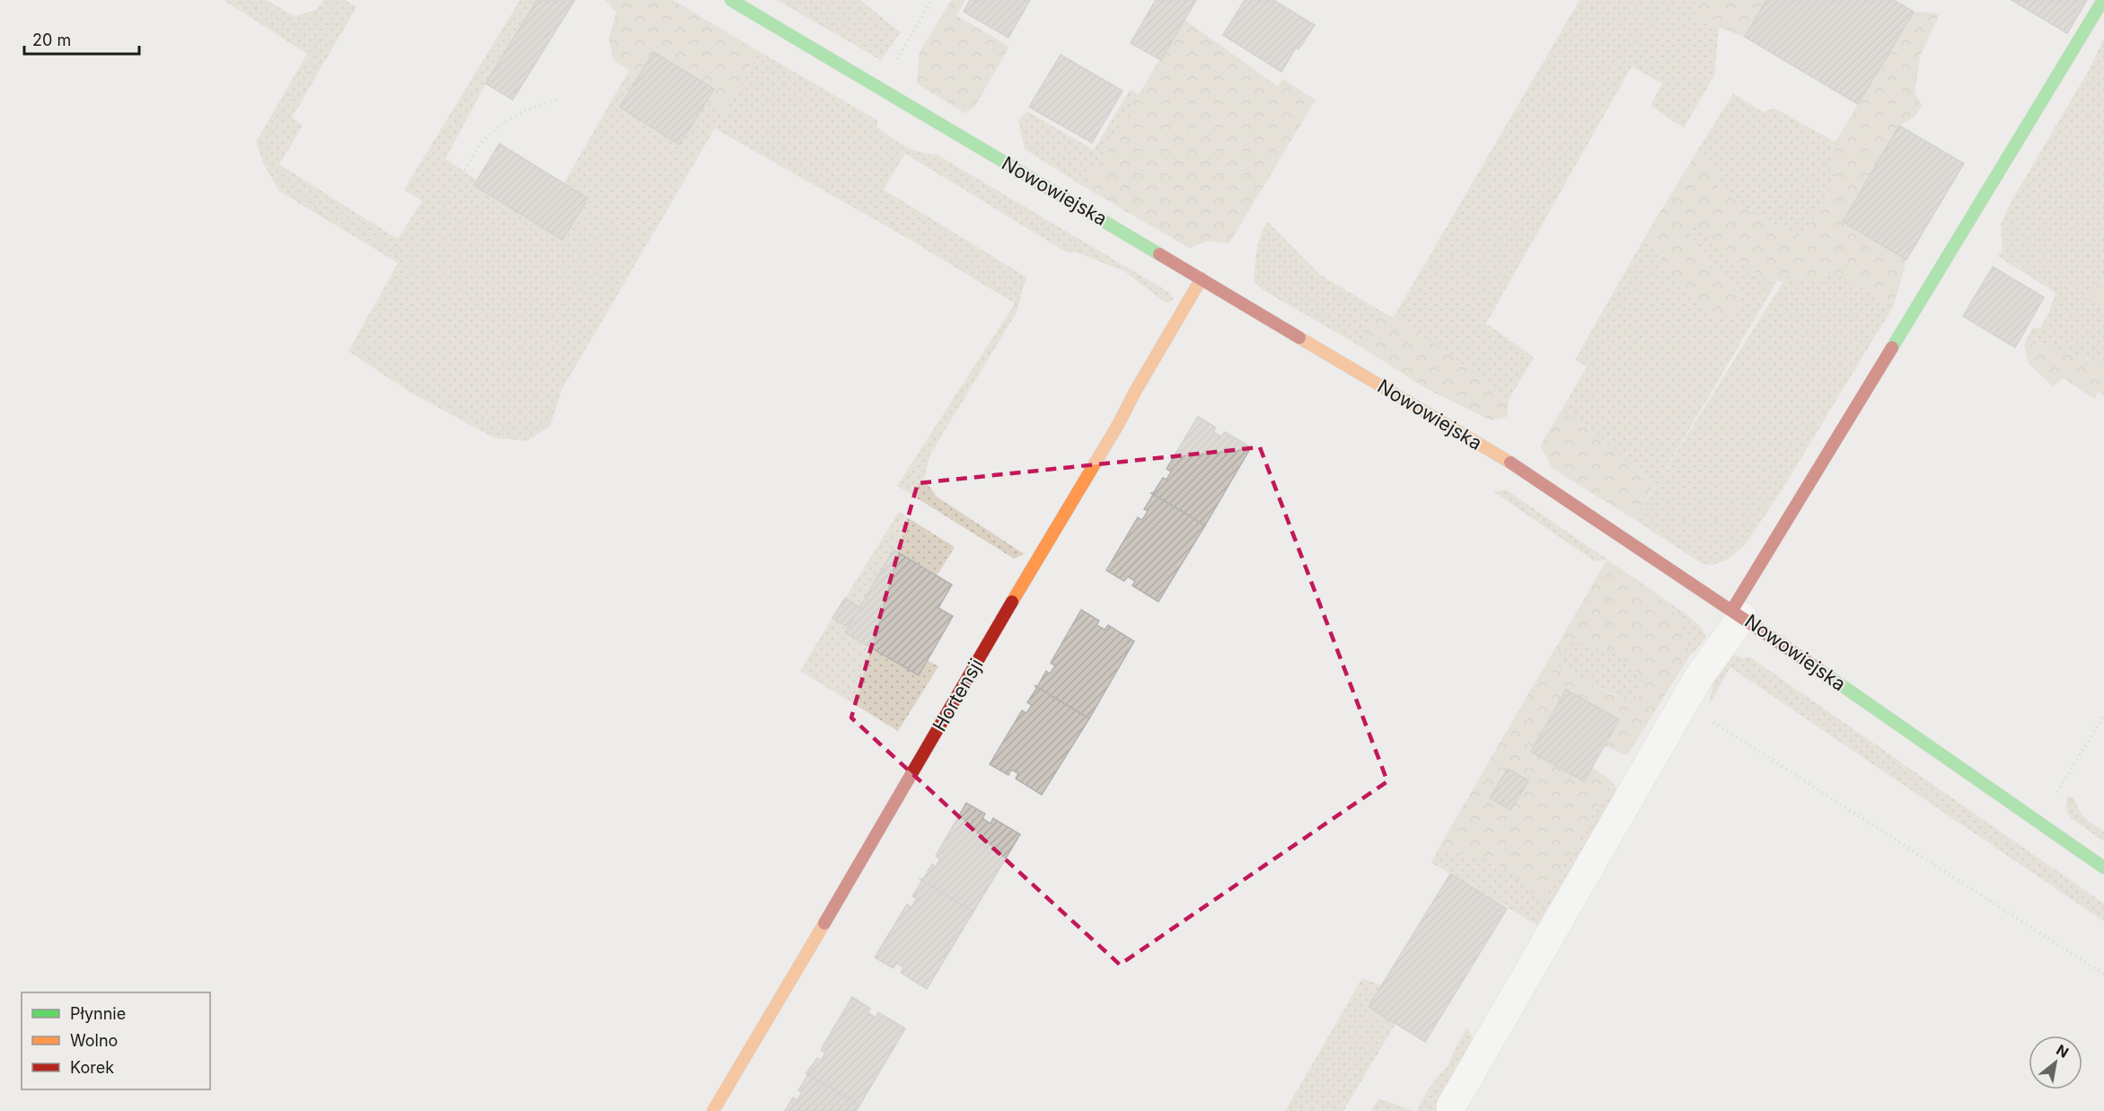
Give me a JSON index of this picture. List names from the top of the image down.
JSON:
{
  "streets": {
    "street": ["Nowowiejska", "Hortensji"]
  },
  "crossings": [
    ["Nowowiejska", "Hortensji"]
  ],
  "legend": ["Płynnie", "Wolno", "Korek"],
  "scale_bar": "20 m",
  "north": "top right"
}
